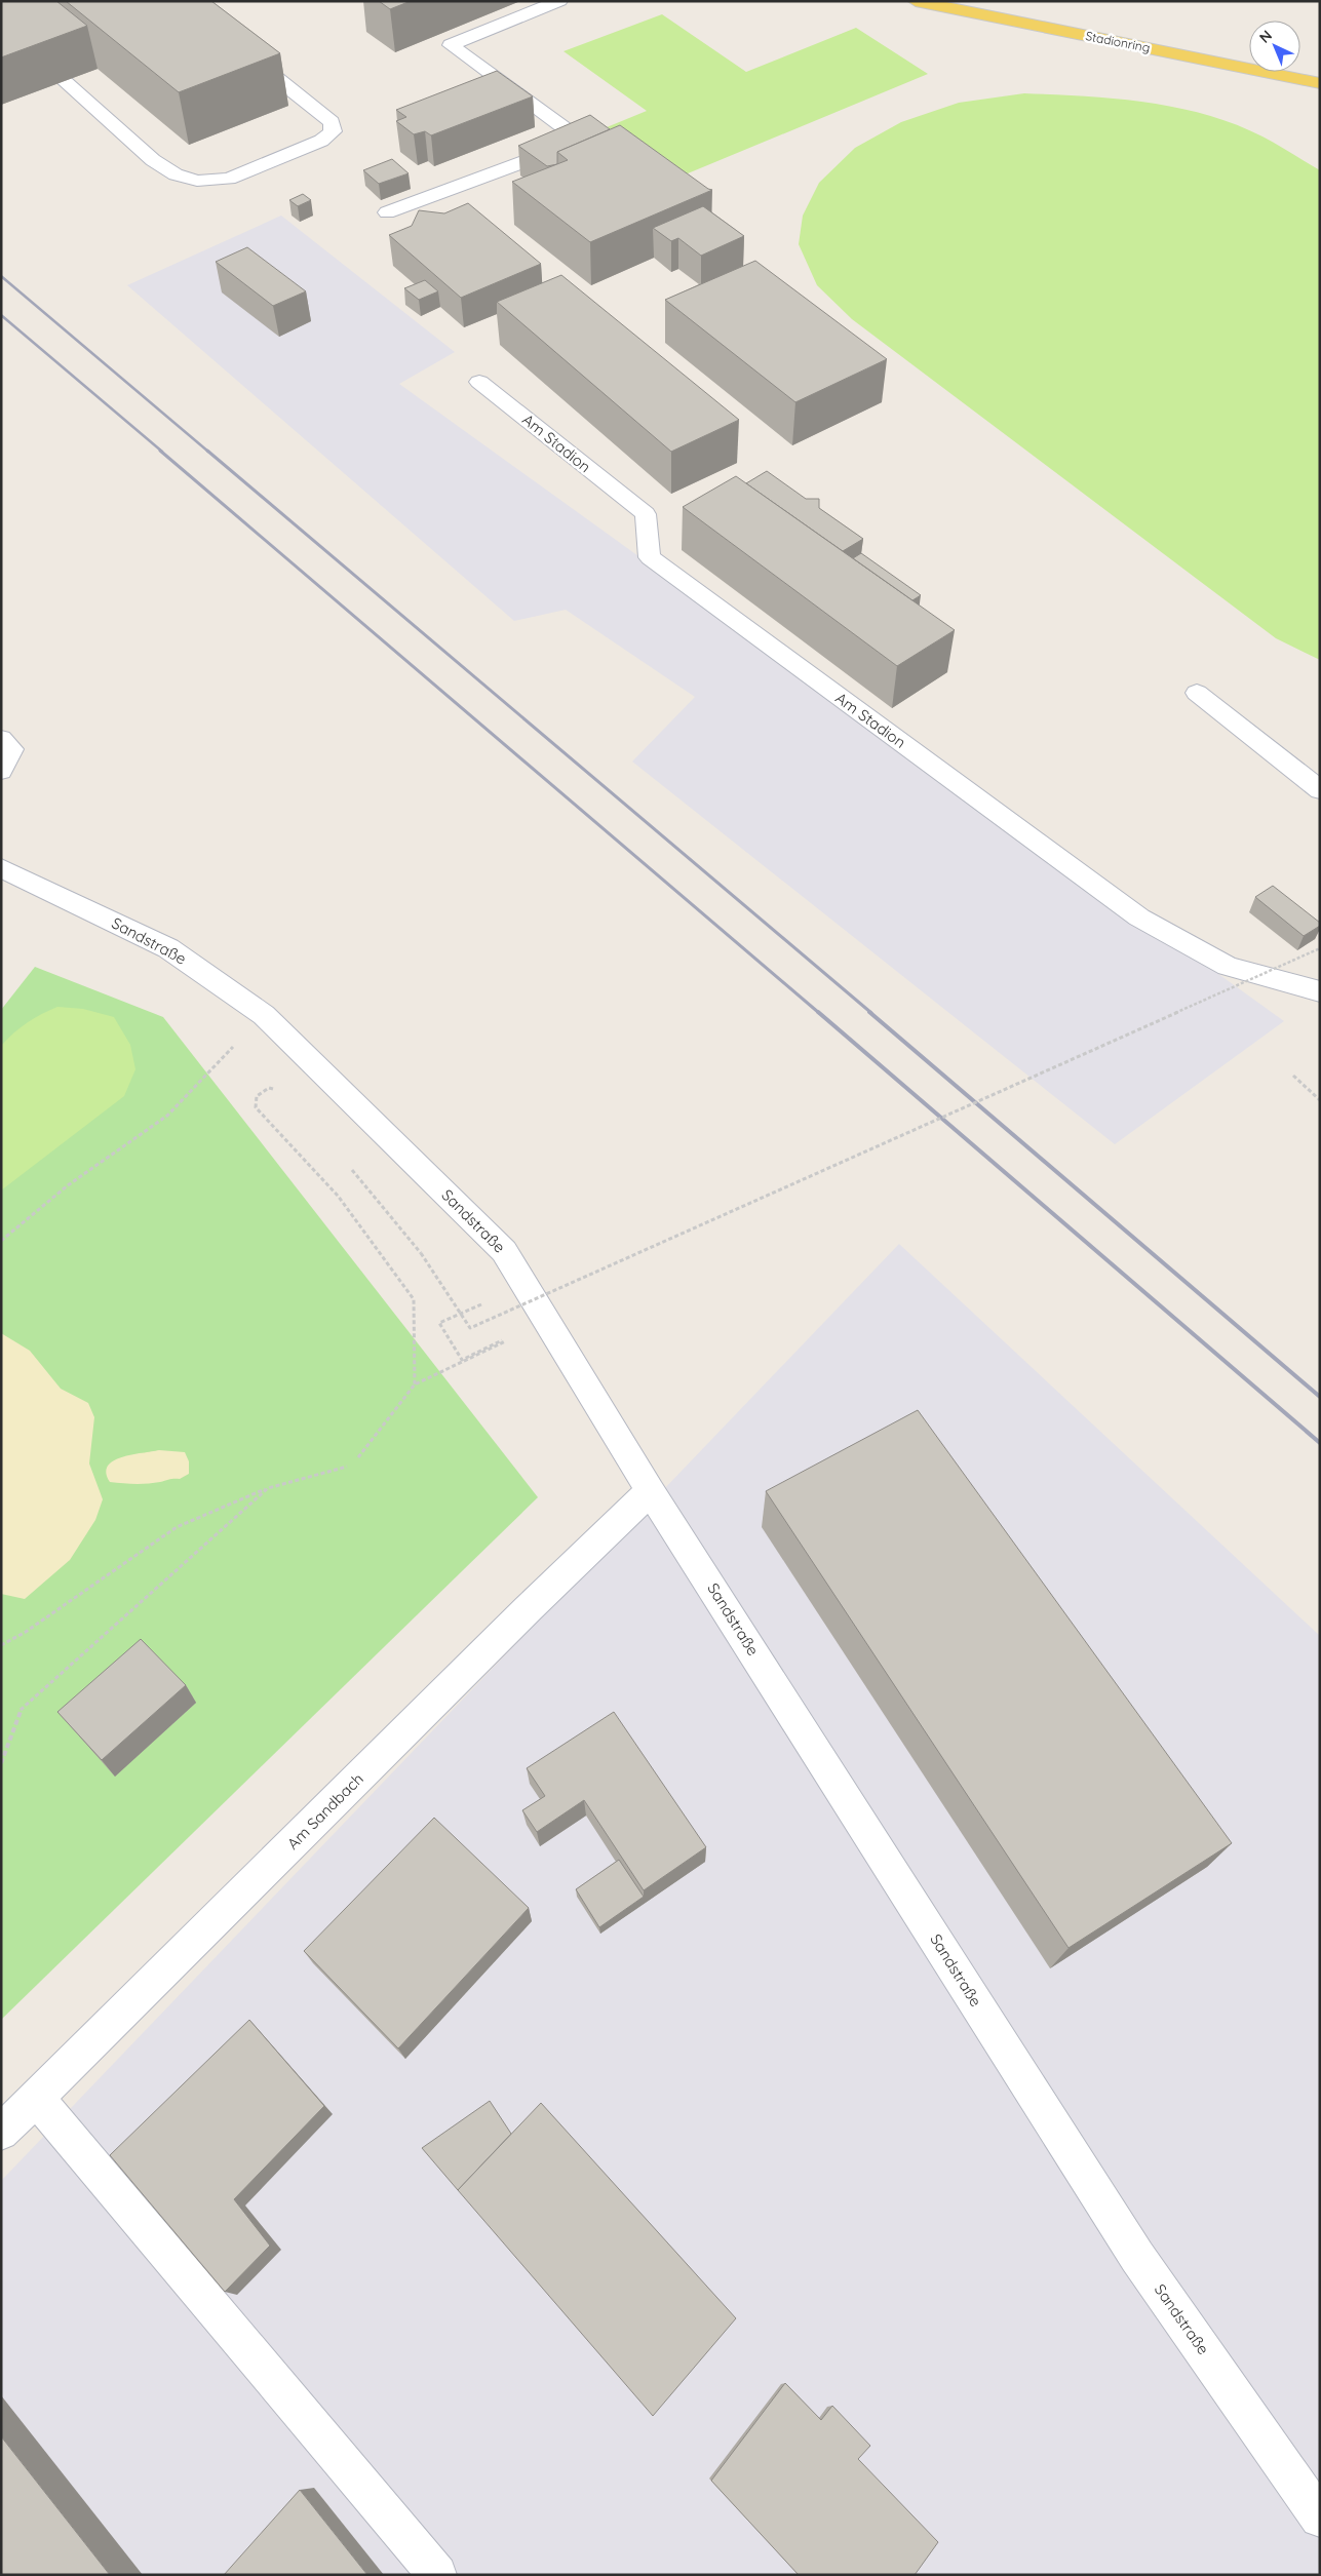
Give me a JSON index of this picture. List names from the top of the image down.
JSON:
{
  "streets": {
    "main road": ["Stadionring"],
    "street": ["Am Stadion", "Sandstraße", "Am Sandbach"]
  },
  "crossings": [
    ["Sandstraße", "Am Sandbach"]
  ],
  "north": "top left"
}
